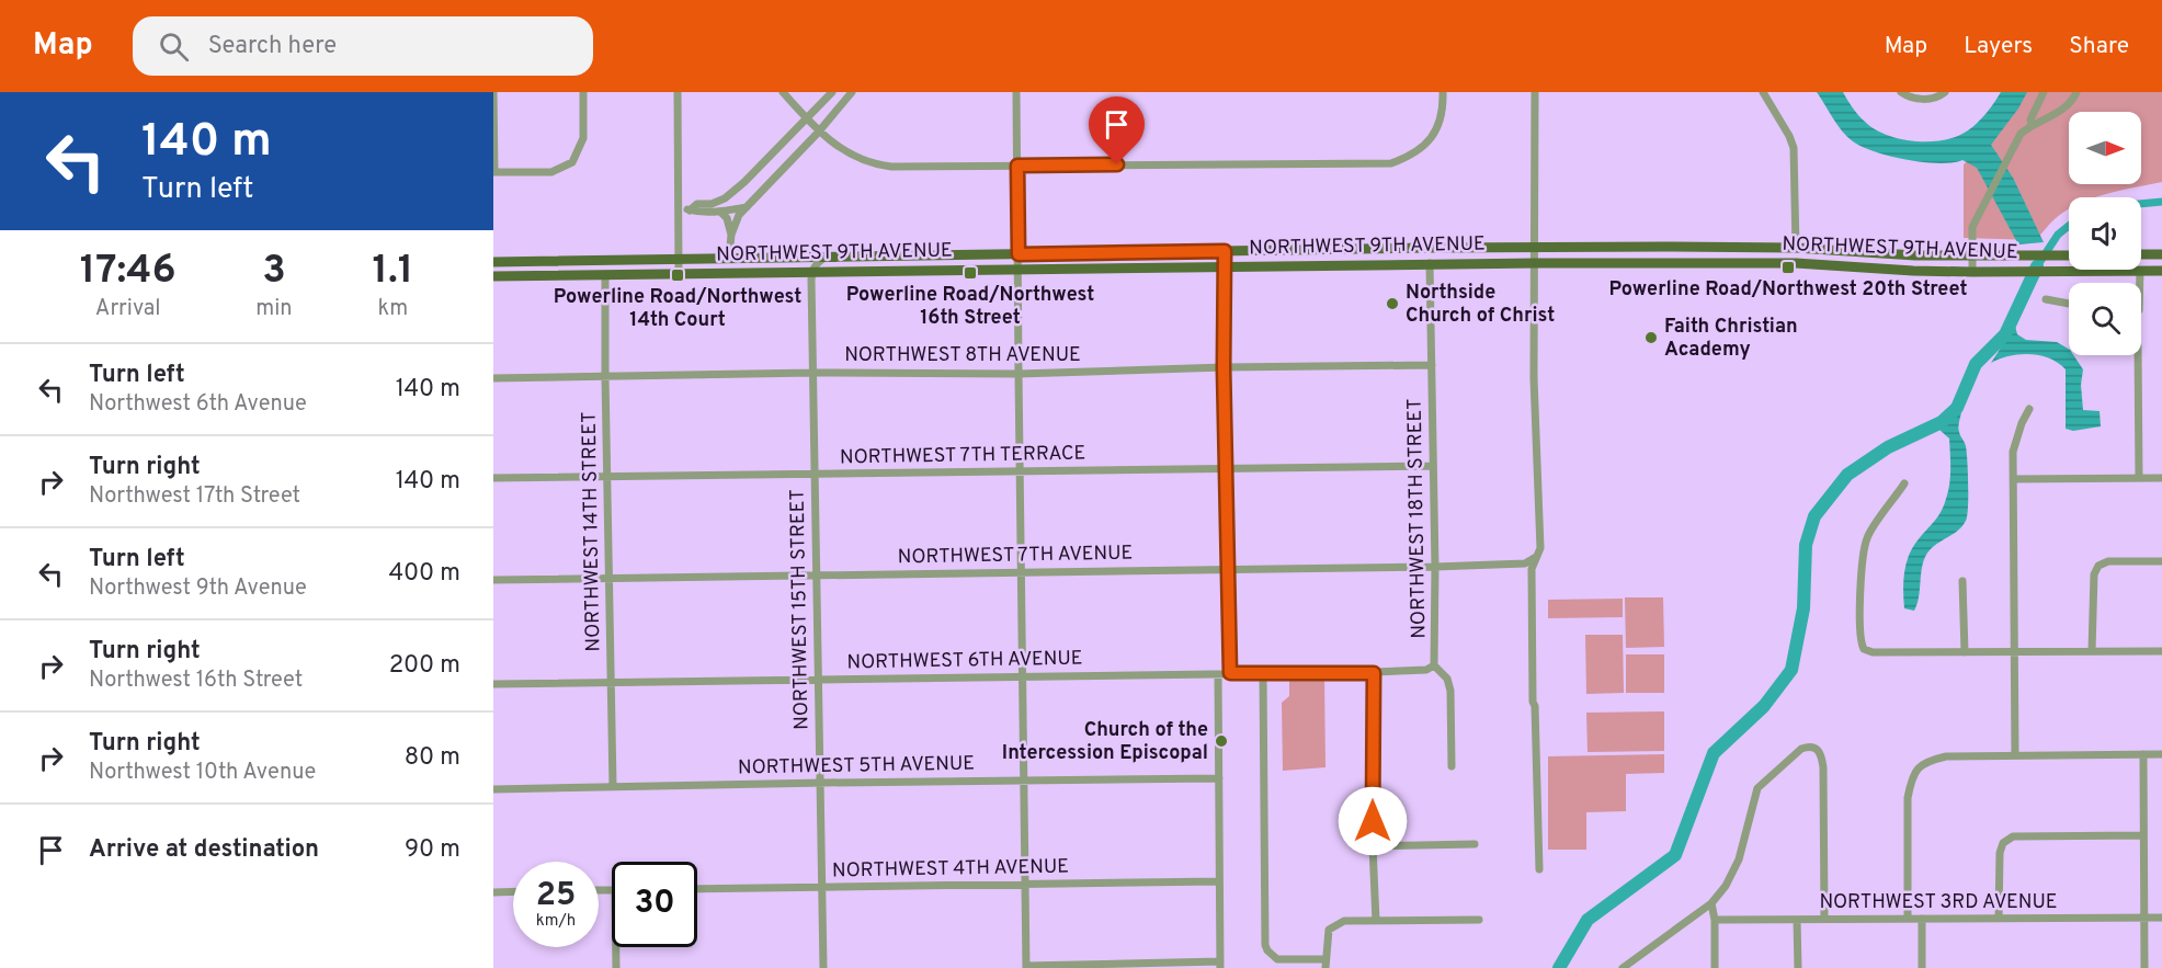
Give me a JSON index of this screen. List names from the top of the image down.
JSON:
{
  "streets": {
    "main road": ["NORTHWEST 9TH AVENUE"],
    "street": [
      "NORTHWEST 8TH AVENUE",
      "NORTHWEST 7TH TERRACE",
      "NORTHWEST 18TH STREET",
      "NORTHWEST 14TH STREET",
      "NORTHWEST 7TH AVENUE",
      "NORTHWEST 15TH STREET",
      "NORTHWEST 6TH AVENUE",
      "NORTHWEST 5TH AVENUE",
      "NORTHWEST 4TH AVENUE",
      "NORTHWEST 3RD AVENUE"
    ]
  },
  "crossings": [
    ["NORTHWEST 9TH AVENUE", "NORTHWEST 18TH STREET"],
    ["NORTHWEST 9TH AVENUE", "NORTHWEST 14TH STREET"],
    ["NORTHWEST 9TH AVENUE", "NORTHWEST 15TH STREET"],
    ["NORTHWEST 8TH AVENUE", "NORTHWEST 18TH STREET"],
    ["NORTHWEST 8TH AVENUE", "NORTHWEST 14TH STREET"],
    ["NORTHWEST 8TH AVENUE", "NORTHWEST 15TH STREET"],
    ["NORTHWEST 7TH TERRACE", "NORTHWEST 18TH STREET"],
    ["NORTHWEST 7TH TERRACE", "NORTHWEST 14TH STREET"],
    ["NORTHWEST 7TH TERRACE", "NORTHWEST 15TH STREET"],
    ["NORTHWEST 18TH STREET", "NORTHWEST 7TH AVENUE"],
    ["NORTHWEST 18TH STREET", "NORTHWEST 6TH AVENUE"],
    ["NORTHWEST 14TH STREET", "NORTHWEST 7TH AVENUE"],
    ["NORTHWEST 14TH STREET", "NORTHWEST 6TH AVENUE"],
    ["NORTHWEST 14TH STREET", "NORTHWEST 5TH AVENUE"],
    ["NORTHWEST 7TH AVENUE", "NORTHWEST 15TH STREET"],
    ["NORTHWEST 15TH STREET", "NORTHWEST 6TH AVENUE"],
    ["NORTHWEST 15TH STREET", "NORTHWEST 5TH AVENUE"],
    ["NORTHWEST 15TH STREET", "NORTHWEST 4TH AVENUE"]
  ],
  "places": {
    "transit": ["Powerline Road/Northwest 20th Street", "Powerline Road/Northwest 16th Street", "Powerline Road/Northwest 14th Court"],
    "other": ["Northside Church of Christ", "Faith Christian Academy", "Church of the Intercession Episcopal"]
  },
  "north": "right",
  "page": {
    "header": "Map",
    "search": "Search here",
    "nav": ["Map", "Layers", "Share"],
    "turn": ["140 m", "Turn left"],
    "eta": [
      "17:46",
      "Arrival",
      "3",
      "min",
      "1.1",
      "km"
    ],
    "list": [
      {
        "name": "Turn left",
        "note": "Northwest 6th Avenue",
        "value": "140 m"
      },
      {
        "name": "Turn right",
        "note": "Northwest 17th Street",
        "value": "140 m"
      },
      {
        "name": "Turn left",
        "note": "Northwest 9th Avenue",
        "value": "400 m"
      },
      {
        "name": "Turn right",
        "note": "Northwest 16th Street",
        "value": "200 m"
      },
      {
        "name": "Turn right",
        "note": "Northwest 10th Avenue",
        "value": "80 m"
      },
      {
        "name": "Arrive at destination",
        "value": "90 m"
      }
    ],
    "speed": "25 km/h",
    "limit": "30"
  }
}
